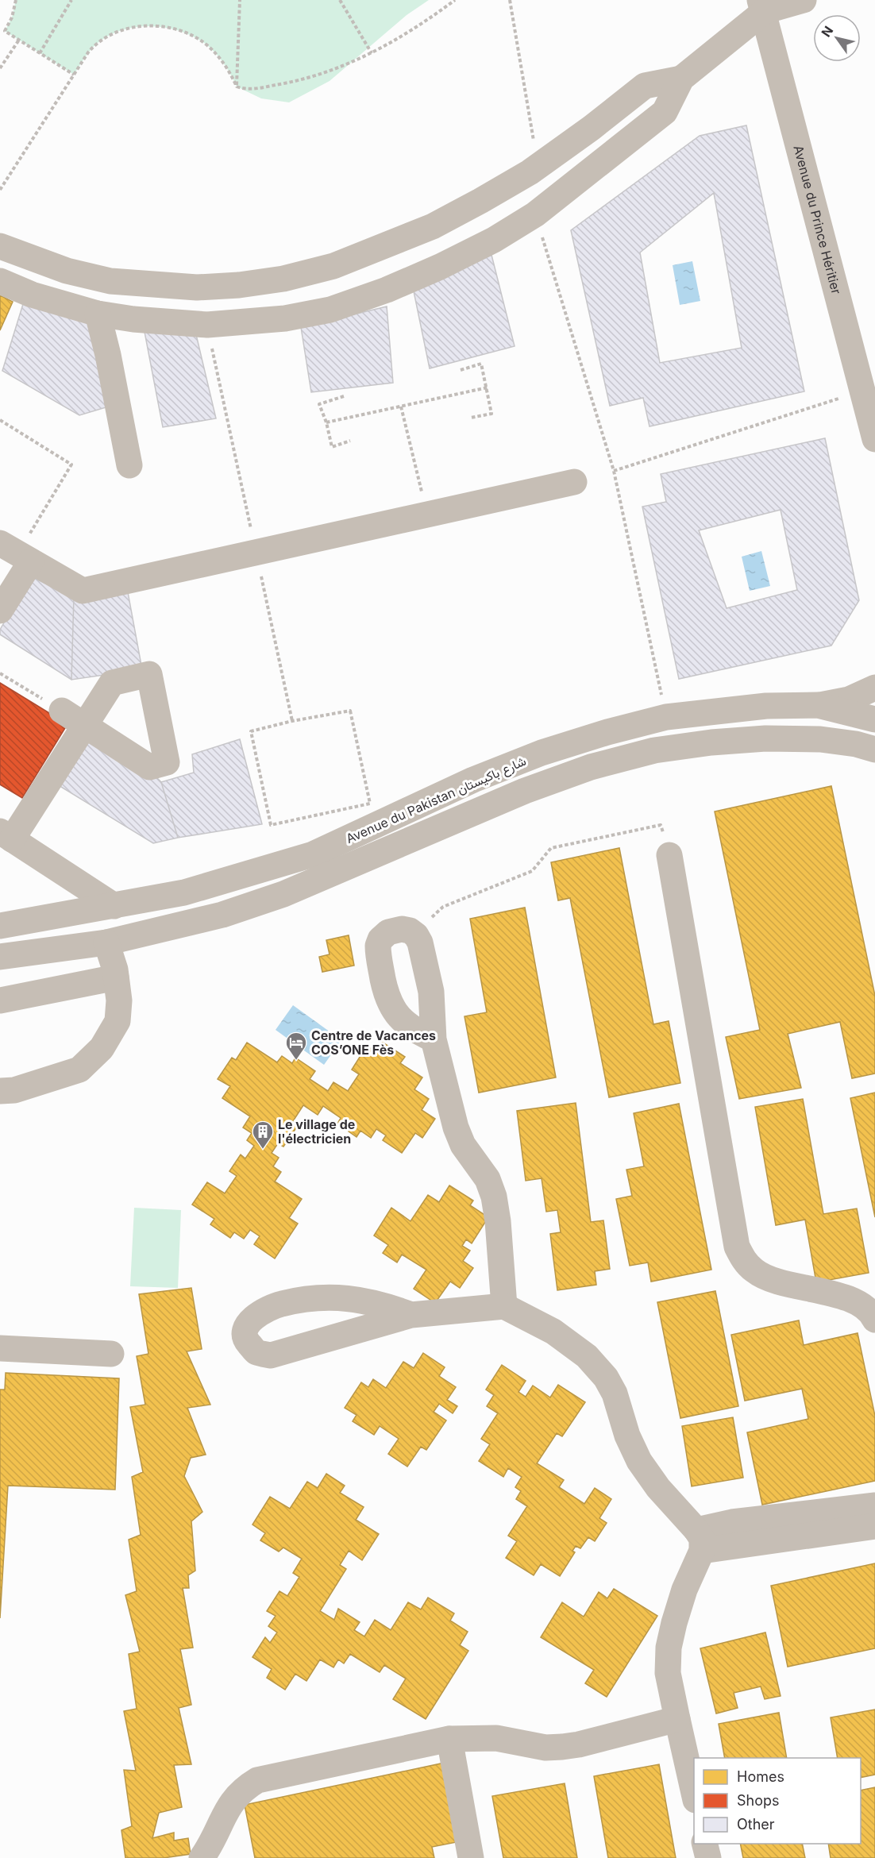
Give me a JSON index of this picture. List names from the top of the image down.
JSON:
{
  "streets": {
    "street": ["Avenue du Prince Héritier", "Avenue du Pakistan شارع باكيستان"]
  },
  "places": {
    "hotel": ["Centre de Vacances COS’ONE Fès"],
    "building": ["Le village de l'électricien"]
  },
  "legend": ["Homes", "Shops", "Other"],
  "north": "top left"
}
